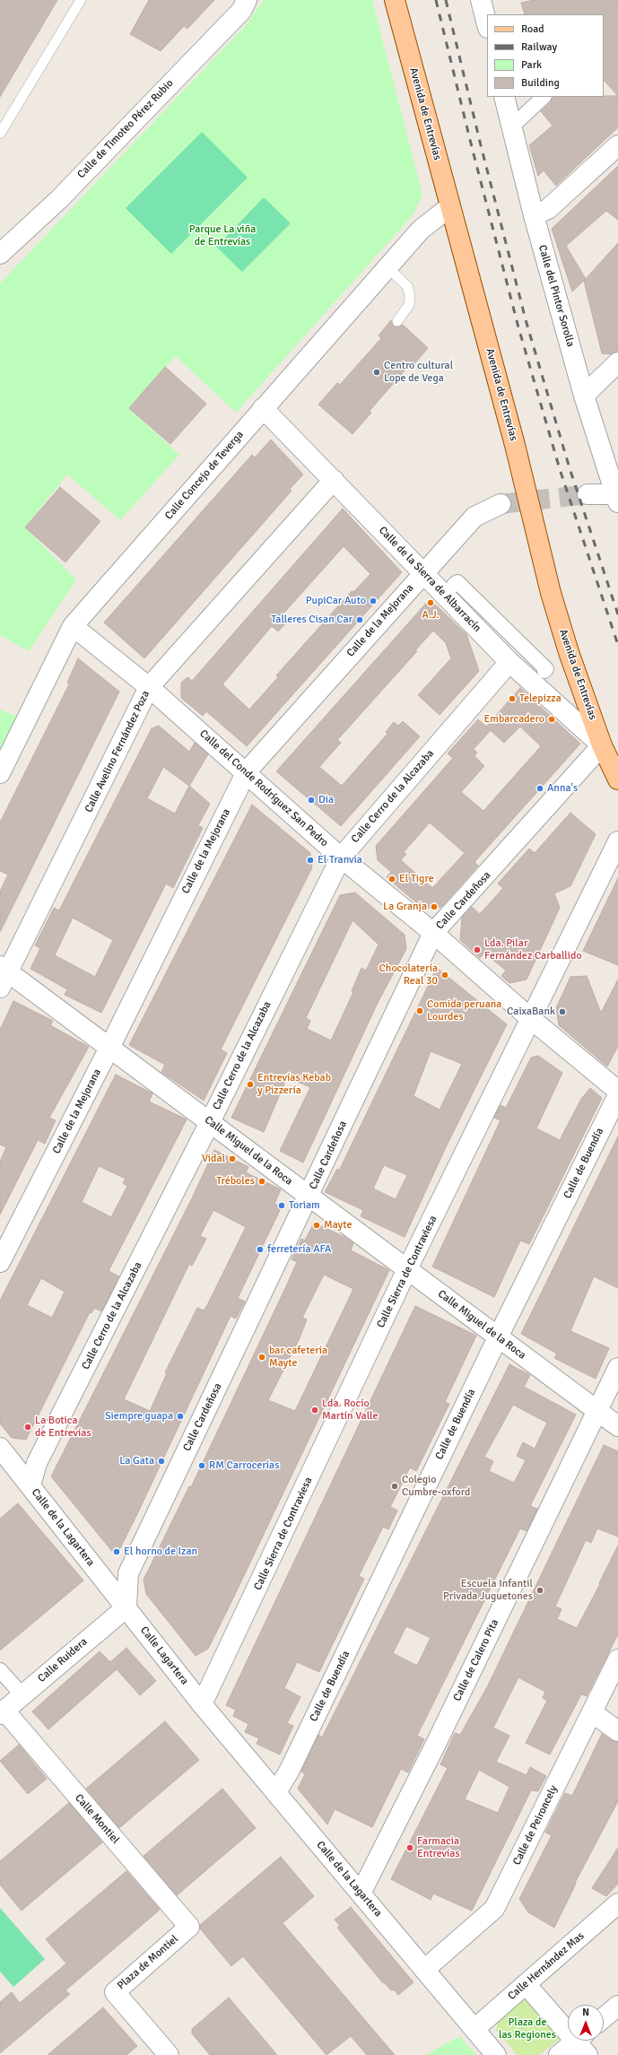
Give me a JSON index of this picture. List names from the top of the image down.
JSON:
{
  "streets": {
    "main road": ["Avenida de Entrevías"],
    "street": [
      "Calle de Timoteo Pérez Rubio",
      "Calle del Pintor Sorolla",
      "Calle Concejo de Teverga",
      "Calle de la Sierra de Albarracín",
      "Calle de la Mejorana",
      "Calle Avelino Fernández Poza",
      "Calle del Conde Rodríguez San Pedro",
      "Calle Cerro de la Alcazaba",
      "Calle Cardeñosa",
      "Calle Miguel de la Roca",
      "Calle de Buendía",
      "Calle Sierra de Contraviesa",
      "Calle de la Lagartera",
      "Calle Lagartera",
      "Calle Ruidera",
      "Calle de Calero Pita",
      "Calle Montiel",
      "Calle de Peironcely",
      "Plaza de Montiel",
      "Calle Hernández Mas"
    ]
  },
  "crossings": [
    ["Avenida de Entrevías", "Calle Concejo de Teverga"],
    ["Avenida de Entrevías", "Calle de la Sierra de Albarracín"],
    ["Avenida de Entrevías", "Calle Cardeñosa"],
    ["Calle Concejo de Teverga", "Calle de la Sierra de Albarracín"],
    ["Calle Concejo de Teverga", "Calle del Conde Rodríguez San Pedro"],
    ["Calle de la Sierra de Albarracín", "Calle de la Mejorana"],
    ["Calle de la Sierra de Albarracín", "Calle Avelino Fernández Poza"],
    ["Calle de la Sierra de Albarracín", "Calle Cerro de la Alcazaba"],
    ["Calle de la Sierra de Albarracín", "Calle Cardeñosa"],
    ["Calle de la Mejorana", "Calle del Conde Rodríguez San Pedro"],
    ["Calle de la Mejorana", "Calle Miguel de la Roca"],
    ["Calle Avelino Fernández Poza", "Calle del Conde Rodríguez San Pedro"],
    ["Calle Avelino Fernández Poza", "Calle Miguel de la Roca"],
    ["Calle del Conde Rodríguez San Pedro", "Calle Cerro de la Alcazaba"],
    ["Calle del Conde Rodríguez San Pedro", "Calle Cardeñosa"],
    ["Calle del Conde Rodríguez San Pedro", "Calle Sierra de Contraviesa"],
    ["Calle Cerro de la Alcazaba", "Calle Miguel de la Roca"],
    ["Calle Cerro de la Alcazaba", "Calle de la Lagartera"],
    ["Calle Cardeñosa", "Calle Miguel de la Roca"],
    ["Calle Cardeñosa", "Calle de la Lagartera"],
    ["Calle Cardeñosa", "Calle Lagartera"],
    ["Calle Cardeñosa", "Calle Ruidera"],
    ["Calle Miguel de la Roca", "Calle de Buendía"],
    ["Calle Miguel de la Roca", "Calle Sierra de Contraviesa"],
    ["Calle Miguel de la Roca", "Calle de Calero Pita"],
    ["Calle de Buendía", "Calle de la Lagartera"],
    ["Calle Sierra de Contraviesa", "Calle de la Lagartera"],
    ["Calle Sierra de Contraviesa", "Calle Lagartera"],
    ["Calle de la Lagartera", "Calle Lagartera"],
    ["Calle de la Lagartera", "Calle Ruidera"],
    ["Calle de la Lagartera", "Calle de Calero Pita"],
    ["Calle de la Lagartera", "Calle de Peironcely"],
    ["Calle de la Lagartera", "Calle Hernández Mas"],
    ["Calle Lagartera", "Calle Ruidera"],
    ["Calle Ruidera", "Calle Montiel"],
    ["Calle Montiel", "Plaza de Montiel"]
  ],
  "parks": ["Parque La viña de Entrevías", "Plaza de las Regiones"],
  "places": [
    "Centro cultural Lope de Vega",
    "PupiCar Auto",
    "A.J.",
    "Talleres Cisan Car",
    "Telepizza",
    "Embarcadero",
    "Anna's",
    "Dia",
    "El Tranvía",
    "El Tigre",
    "La Granja",
    "Lda. Pilar Fernández Carballido",
    "Chocolatería Real 30",
    "Comida peruana Lourdes",
    "CaixaBank",
    "Entrevías Kebab y Pizzería",
    "Vidal",
    "Tréboles",
    "Toriam",
    "Mayte",
    "ferretería AFA",
    "bar cafetería Mayte",
    "Lda. Rocío Martín Valle",
    "Siempre guapa",
    "La Botica de Entrevías",
    "La Gata",
    "RM Carrocerías",
    "Colegio Cumbre-oxford",
    "El horno de Izan",
    "Escuela Infantil Privada Juguetones",
    "Farmacia Entrevías"
  ],
  "legend": [
    "Road",
    "Railway",
    "Park",
    "Building"
  ],
  "north": "top"
}
